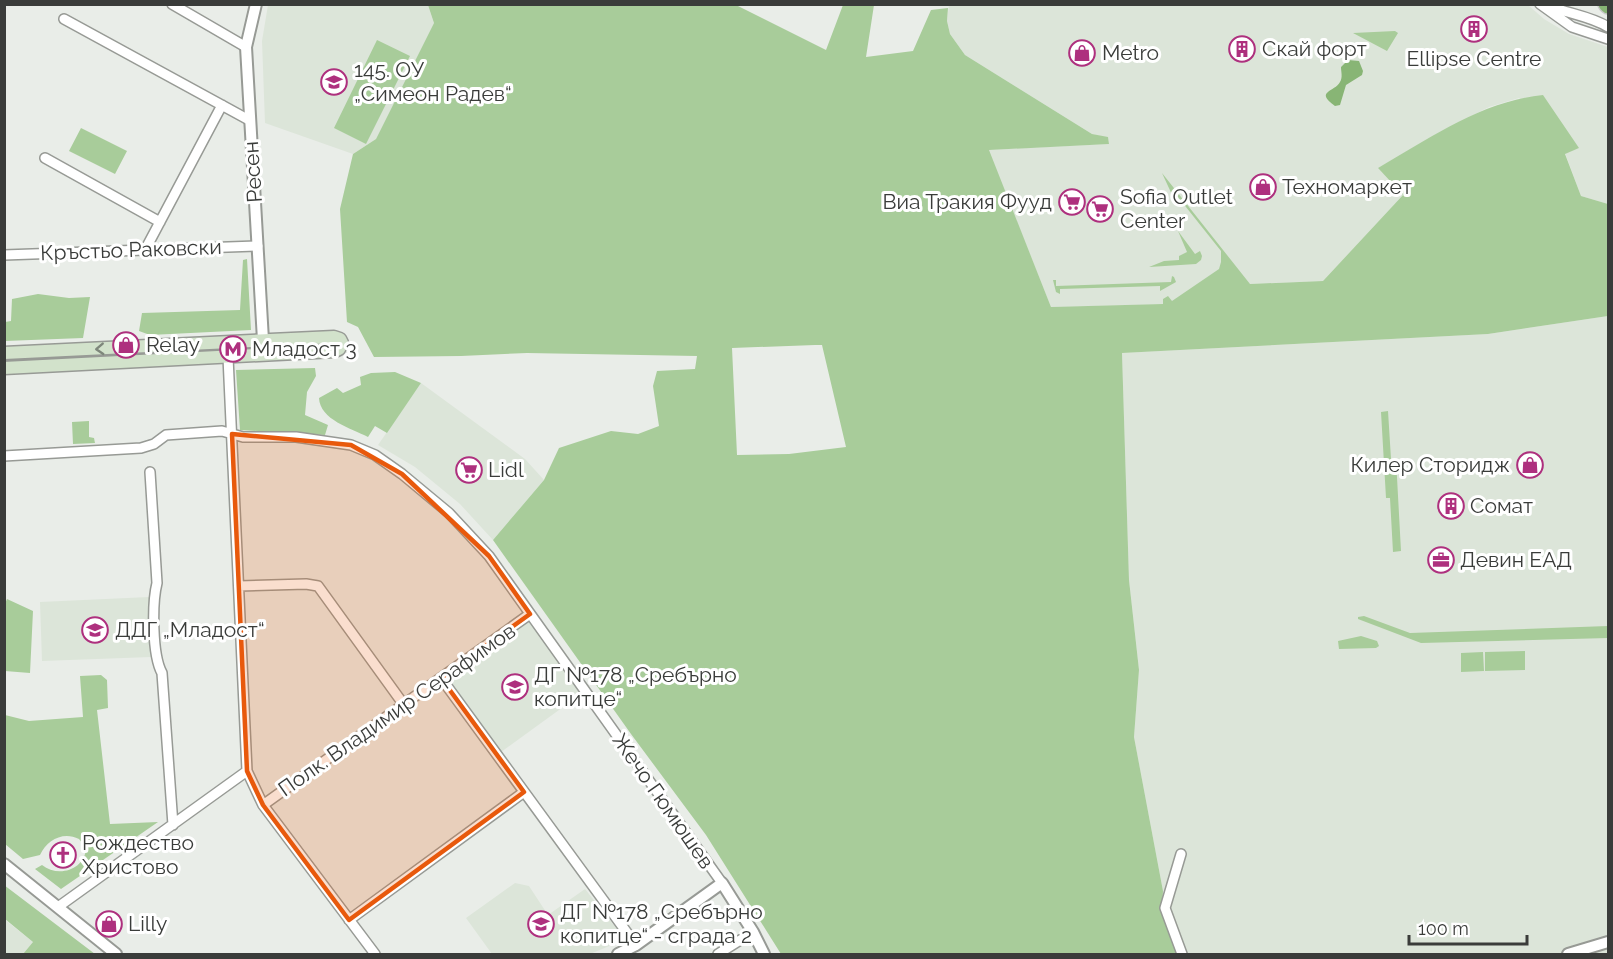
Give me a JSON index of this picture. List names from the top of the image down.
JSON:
{
  "streets": {
    "street": [
      "Ресен",
      "Кръстьо Раковски",
      "Полк. Владимир Серафимов",
      "Жечо Гюмюшев"
    ]
  },
  "crossings": [
    ["Ресен", "Кръстьо Раковски"],
    ["Полк. Владимир Серафимов", "Жечо Гюмюшев"]
  ],
  "places": {
    "building": ["Ellipse Centre", "Скай форт", "Сомат"],
    "shop": [
      "Metro",
      "Техномаркет",
      "Relay",
      "Килер Сторидж",
      "Lilly"
    ],
    "school or university": [
      "145. ОУ „Симеон Радев“",
      "ДДГ „Младост“",
      "ДГ №178 „Сребърно копитце“",
      "ДГ №178 „Сребърно копитце“ - сграда 2"
    ],
    "supermarket": ["Виа Тракия Фууд", "Sofia Outlet Center", "Lidl"],
    "metro station": ["Младост 3"],
    "office": ["Девин ЕАД"],
    "church": ["Рождество Христово"]
  },
  "scale_bar": "100 m"
}
